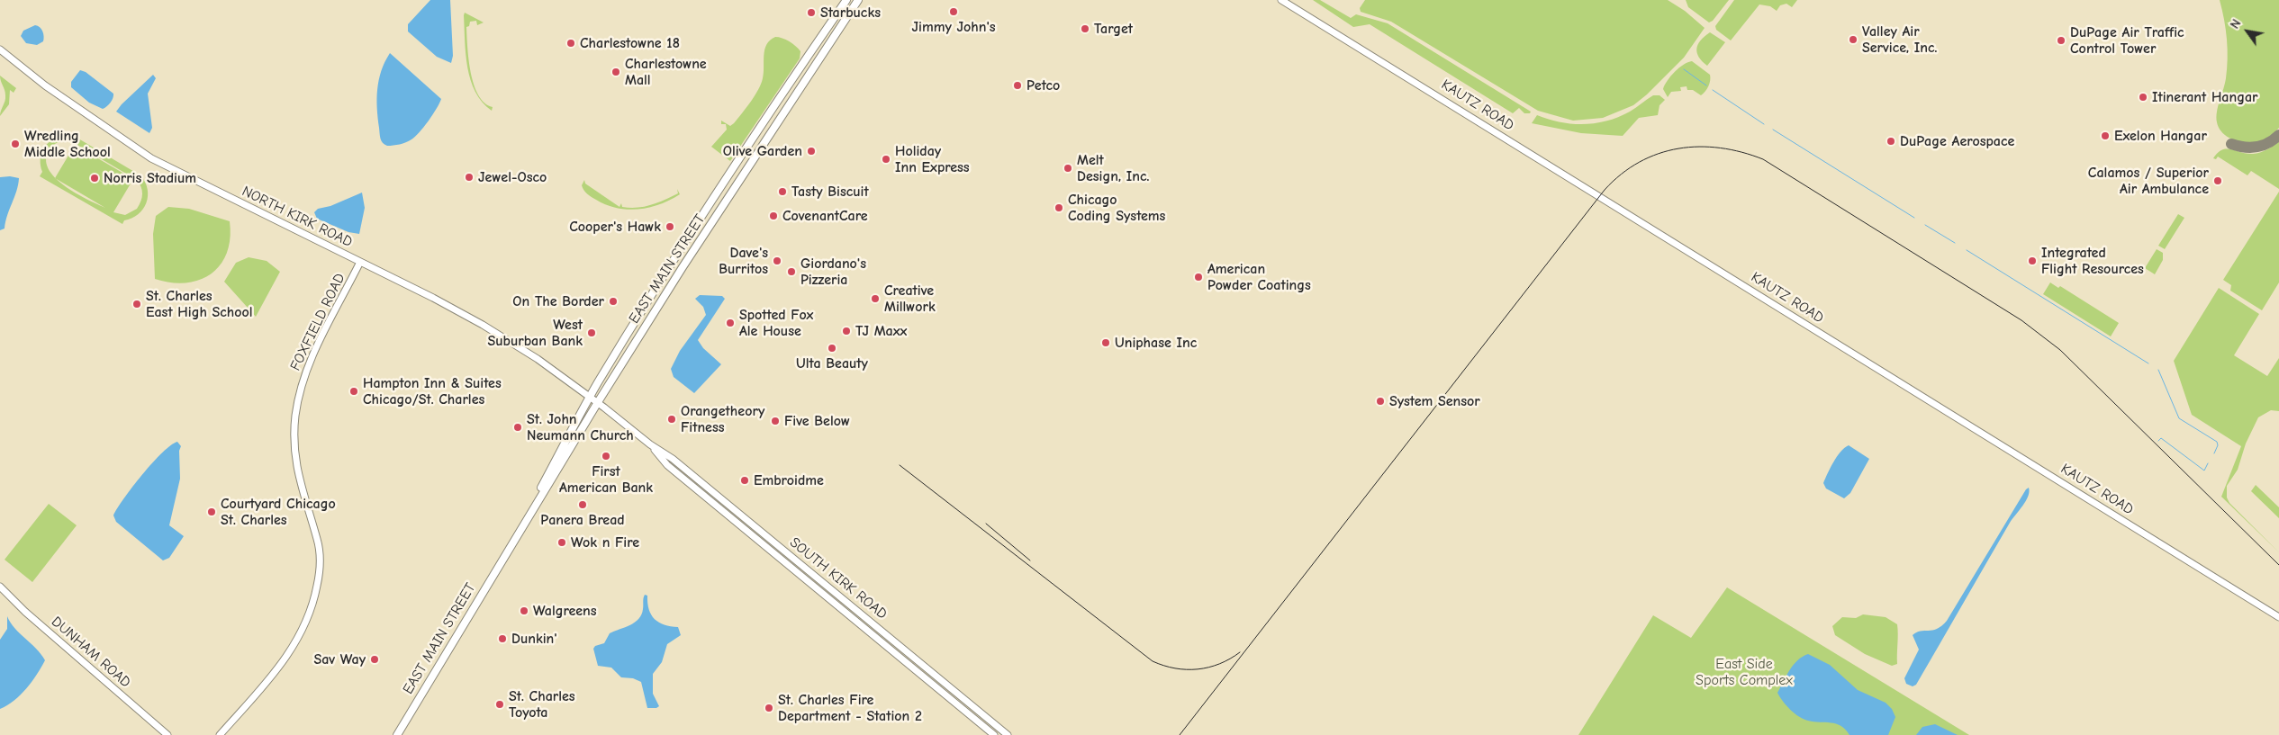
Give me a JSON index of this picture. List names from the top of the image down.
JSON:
{
  "streets": {
    "main road": ["EAST MAIN STREET"],
    "street": [
      "KAUTZ ROAD",
      "NORTH KIRK ROAD",
      "FOXFIELD ROAD",
      "SOUTH KIRK ROAD",
      "DUNHAM ROAD"
    ]
  },
  "crossings": [
    ["NORTH KIRK ROAD", "EAST MAIN STREET"],
    ["NORTH KIRK ROAD", "FOXFIELD ROAD"],
    ["NORTH KIRK ROAD", "SOUTH KIRK ROAD"],
    ["EAST MAIN STREET", "SOUTH KIRK ROAD"]
  ],
  "parks": ["East Side Sports Complex"],
  "places": [
    "Jimmy John's",
    "Starbucks",
    "Target",
    "Valley Air Service, Inc.",
    "DuPage Air Traffic Control Tower",
    "Charlestowne 18",
    "Charlestowne Mall",
    "Petco",
    "Itinerant Hangar",
    "Exelon Hangar",
    "DuPage Aerospace",
    "Wredling Middle School",
    "Olive Garden",
    "Holiday Inn Express",
    "Melt Design, Inc.",
    "Jewel-Osco",
    "Norris Stadium",
    "Calamos / Superior Air Ambulance",
    "Tasty Biscuit",
    "Chicago Coding Systems",
    "CovenantCare",
    "Cooper's Hawk",
    "Dave's Burritos",
    "Integrated Flight Resources",
    "Giordano's Pizzeria",
    "American Powder Coatings",
    "Creative Millwork",
    "On The Border",
    "St. Charles East High School",
    "Spotted Fox Ale House",
    "TJ Maxx",
    "West Suburban Bank",
    "Uniphase Inc",
    "Ulta Beauty",
    "Hampton Inn & Suites Chicago/St. Charles",
    "System Sensor",
    "Orangetheory Fitness",
    "Five Below",
    "St. John Neumann Church",
    "First American Bank",
    "Embroidme",
    "Panera Bread",
    "Courtyard Chicago St. Charles",
    "Wok n Fire",
    "Walgreens",
    "Dunkin'",
    "Sav Way",
    "St. Charles Toyota",
    "St. Charles Fire Department - Station 2"
  ],
  "north": "top left"
}
